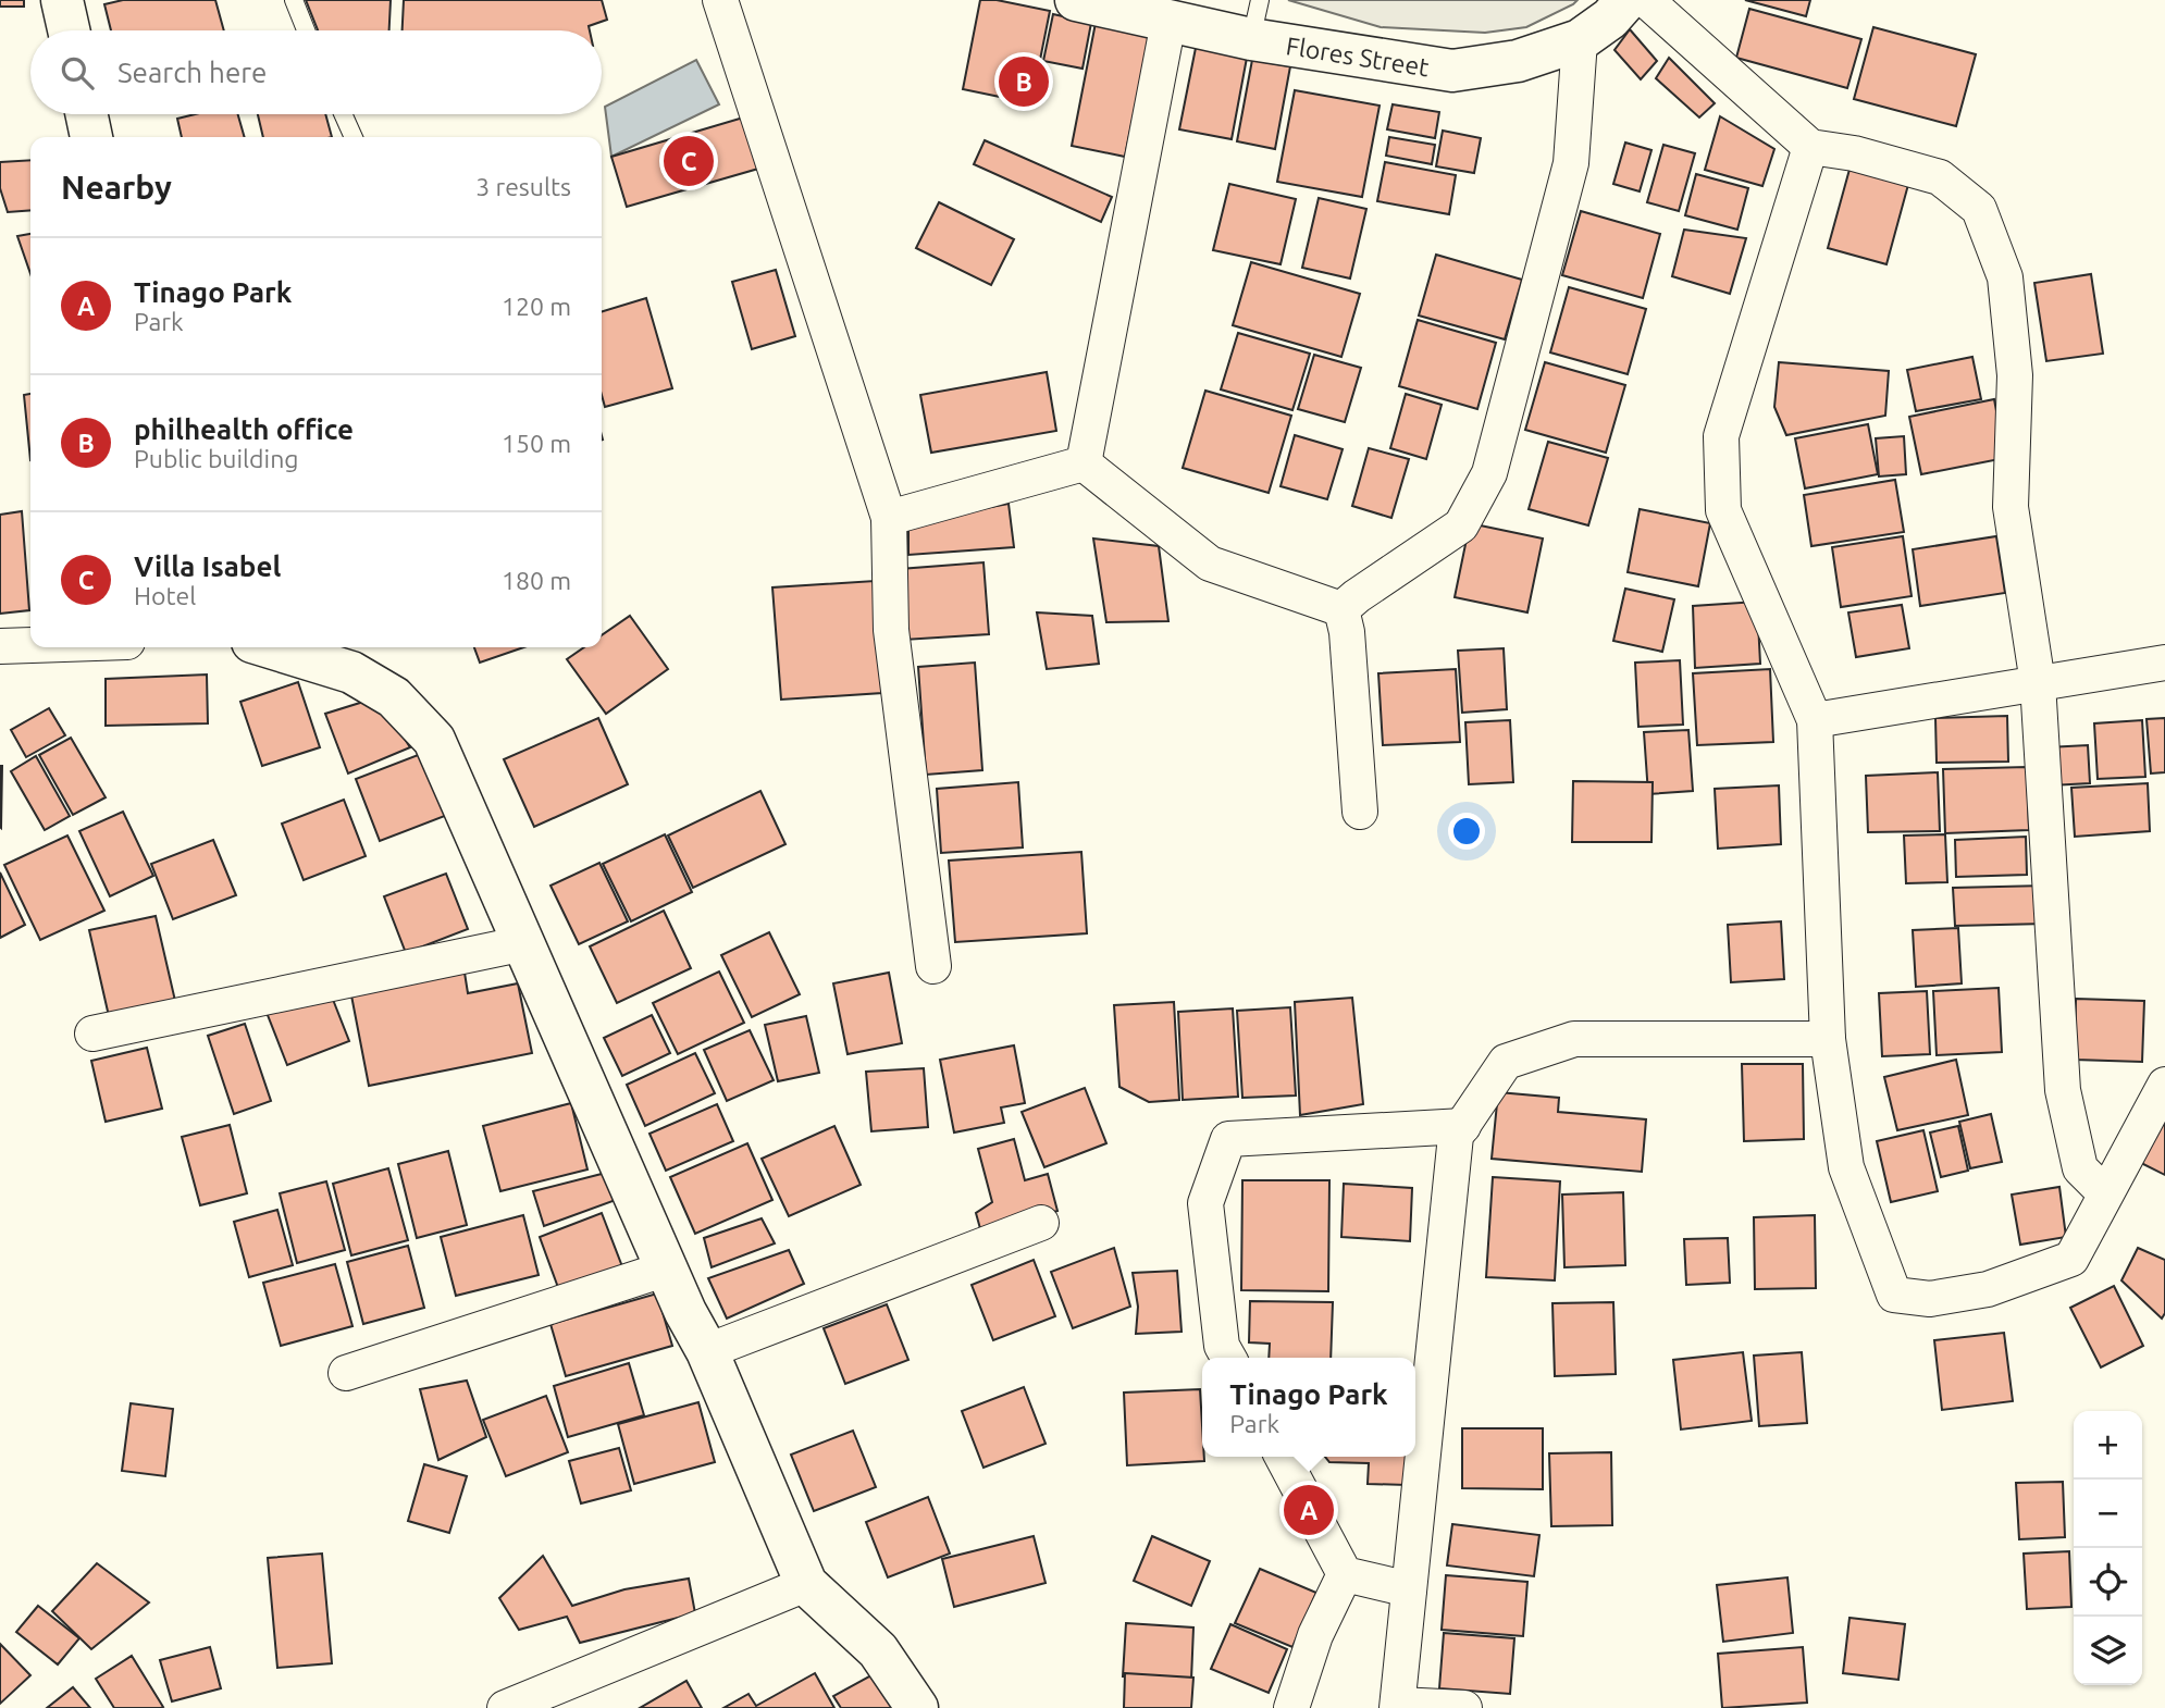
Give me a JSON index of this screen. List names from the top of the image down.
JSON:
{
  "streets": {
    "street": ["Flores Street"]
  },
  "page": {
    "search": "Search here",
    "pins": ["B", "C", "A"],
    "heading": ["Nearby", "3 results"],
    "list": [
      {
        "mark": "A",
        "name": "Tinago Park",
        "note": "Park",
        "value": "120 m"
      },
      {
        "mark": "B",
        "name": "philhealth office",
        "note": "Public building",
        "value": "150 m"
      },
      {
        "mark": "C",
        "name": "Villa Isabel",
        "note": "Hotel",
        "value": "180 m"
      }
    ],
    "popup": ["Tinago Park", "Park"],
    "map_buttons": ["+", "−"]
  }
}
